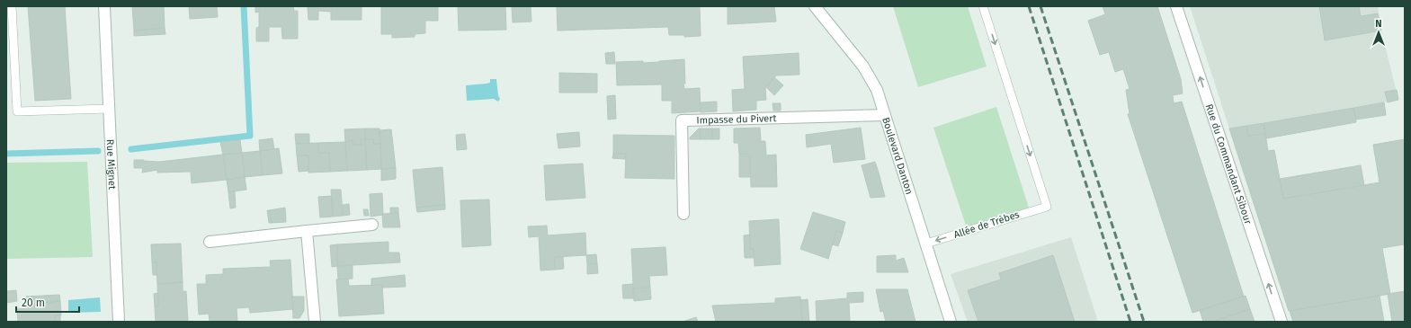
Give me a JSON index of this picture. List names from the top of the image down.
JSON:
{
  "streets": {
    "street": [
      "Impasse du Pivert",
      "Boulevard Danton",
      "Rue du Commandant Sibour",
      "Rue Mignet"
    ],
    "lane": ["Allée de Trèbes"]
  },
  "crossings": [
    ["Impasse du Pivert", "Boulevard Danton"],
    ["Boulevard Danton", "Allée de Trèbes"]
  ],
  "one_way": ["Rue du Commandant Sibour"],
  "scale_bar": "20 m",
  "north": "top"
}
